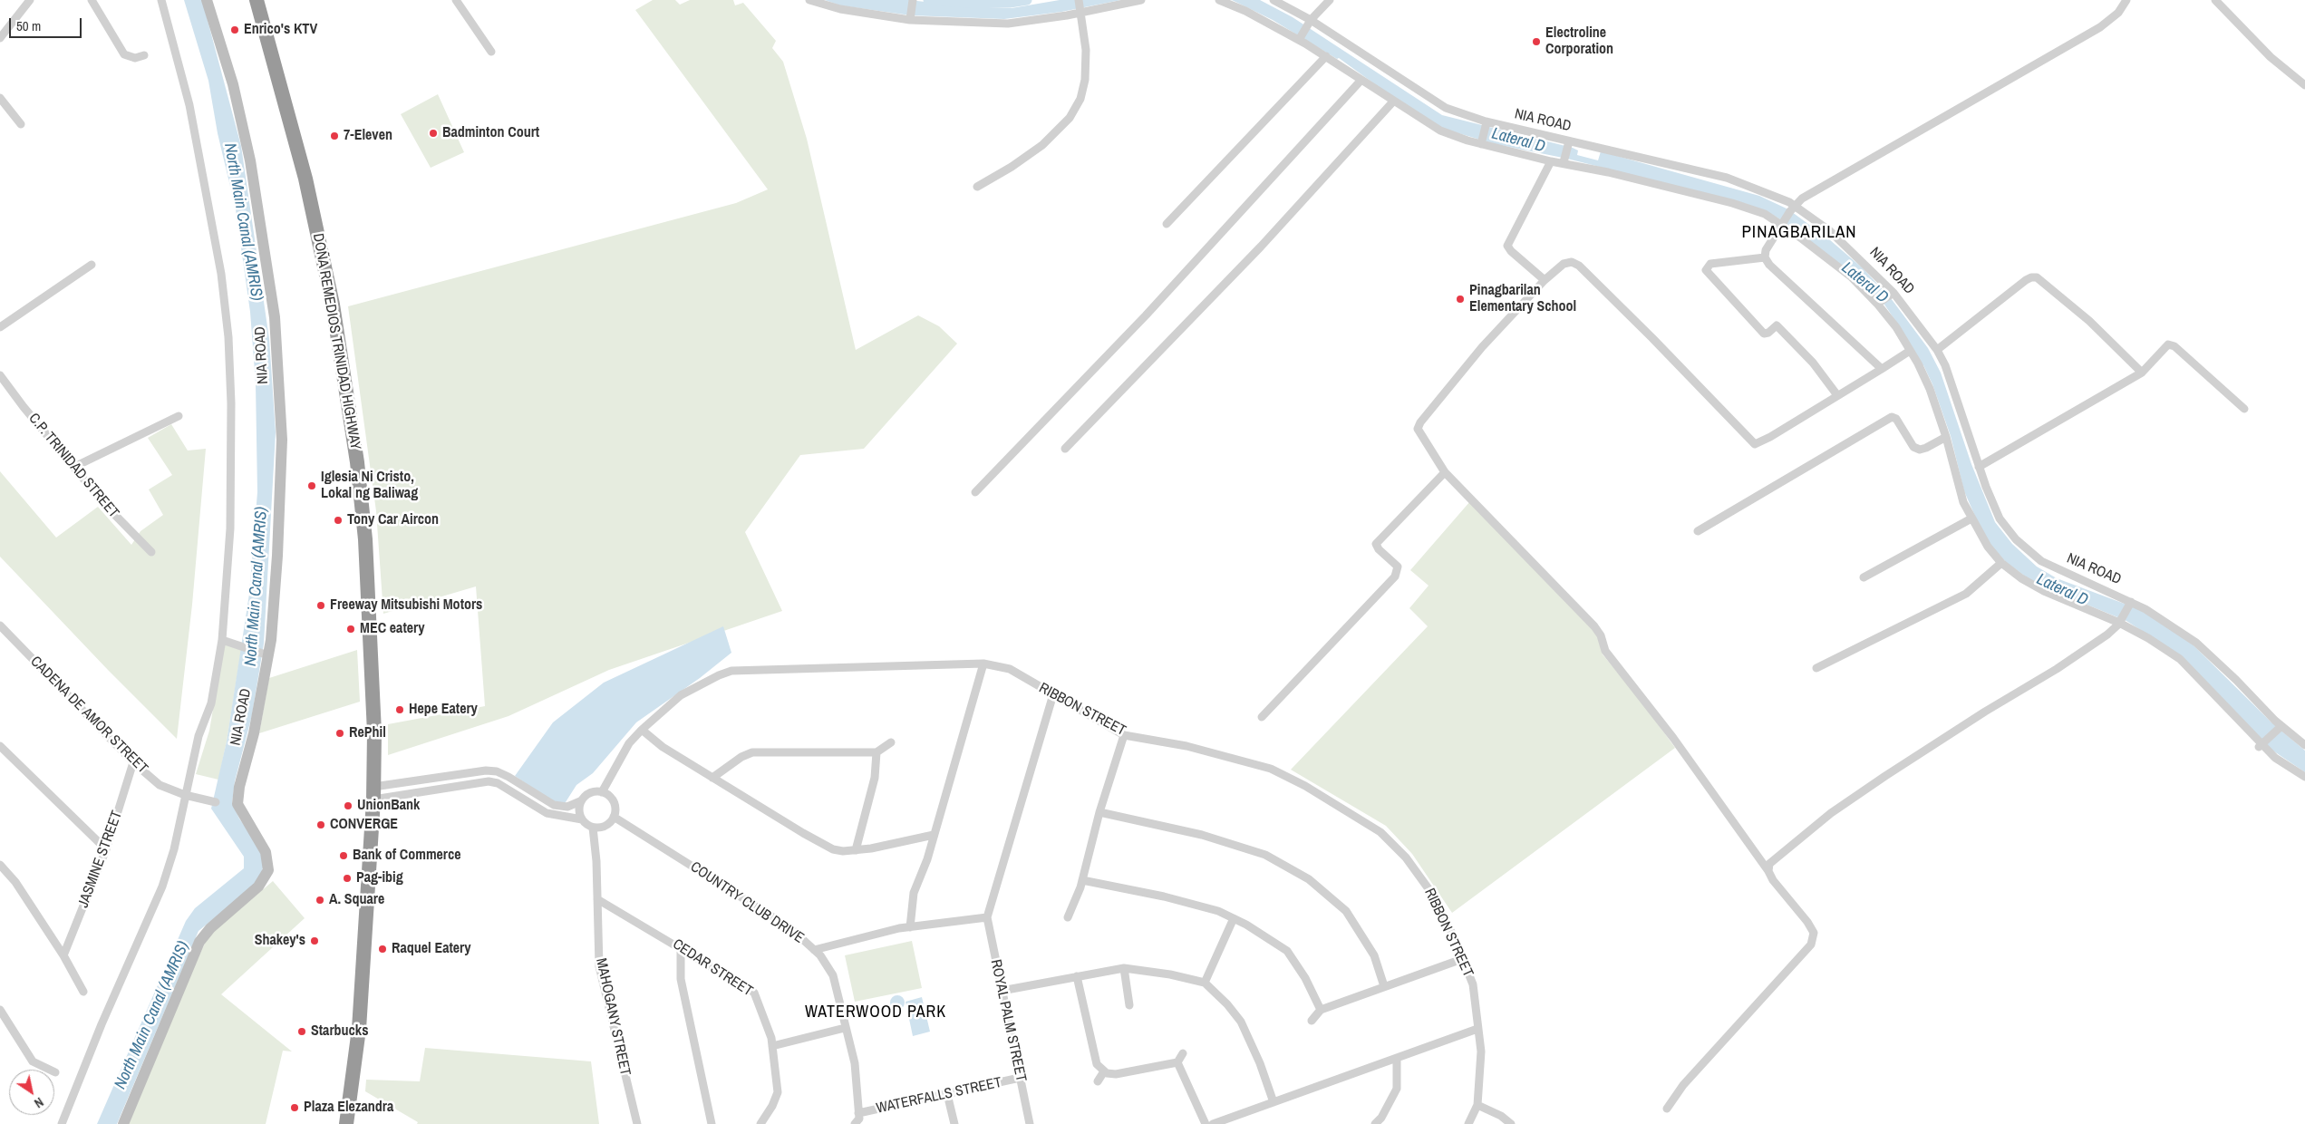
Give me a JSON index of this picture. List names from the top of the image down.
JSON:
{
  "streets": {
    "highway": ["DOÑA REMEDIOS TRINIDAD HIGHWAY"],
    "street": [
      "NIA ROAD",
      "C.P. TRINIDAD STREET",
      "RIBBON STREET",
      "CADENA DE AMOR STREET",
      "JASMINE STREET",
      "COUNTRY CLUB DRIVE",
      "CEDAR STREET",
      "MAHOGANY STREET",
      "ROYAL PALM STREET",
      "WATERFALLS STREET"
    ]
  },
  "crossings": [
    ["RIBBON STREET", "COUNTRY CLUB DRIVE"],
    ["RIBBON STREET", "MAHOGANY STREET"],
    ["CADENA DE AMOR STREET", "JASMINE STREET"],
    ["COUNTRY CLUB DRIVE", "MAHOGANY STREET"],
    ["COUNTRY CLUB DRIVE", "WATERFALLS STREET"],
    ["CEDAR STREET", "MAHOGANY STREET"],
    ["ROYAL PALM STREET", "WATERFALLS STREET"]
  ],
  "districts": ["PINAGBARILAN", "WATERWOOD PARK"],
  "water": ["Lateral D", "North Main Canal (AMRIS)"],
  "places": [
    "Enrico's KTV",
    "Electroline Corporation",
    "Badminton Court",
    "7-Eleven",
    "Pinagbarilan Elementary School",
    "Iglesia Ni Cristo, Lokal ng Baliwag",
    "Tony Car Aircon",
    "Freeway Mitsubishi Motors",
    "MEC eatery",
    "Hepe Eatery",
    "RePhil",
    "UnionBank",
    "CONVERGE",
    "Bank of Commerce",
    "Pag-ibig",
    "A. Square",
    "Shakey's",
    "Raquel Eatery",
    "Starbucks",
    "Plaza Elezandra"
  ],
  "scale_bar": "50 m",
  "north": "bottom right"
}
